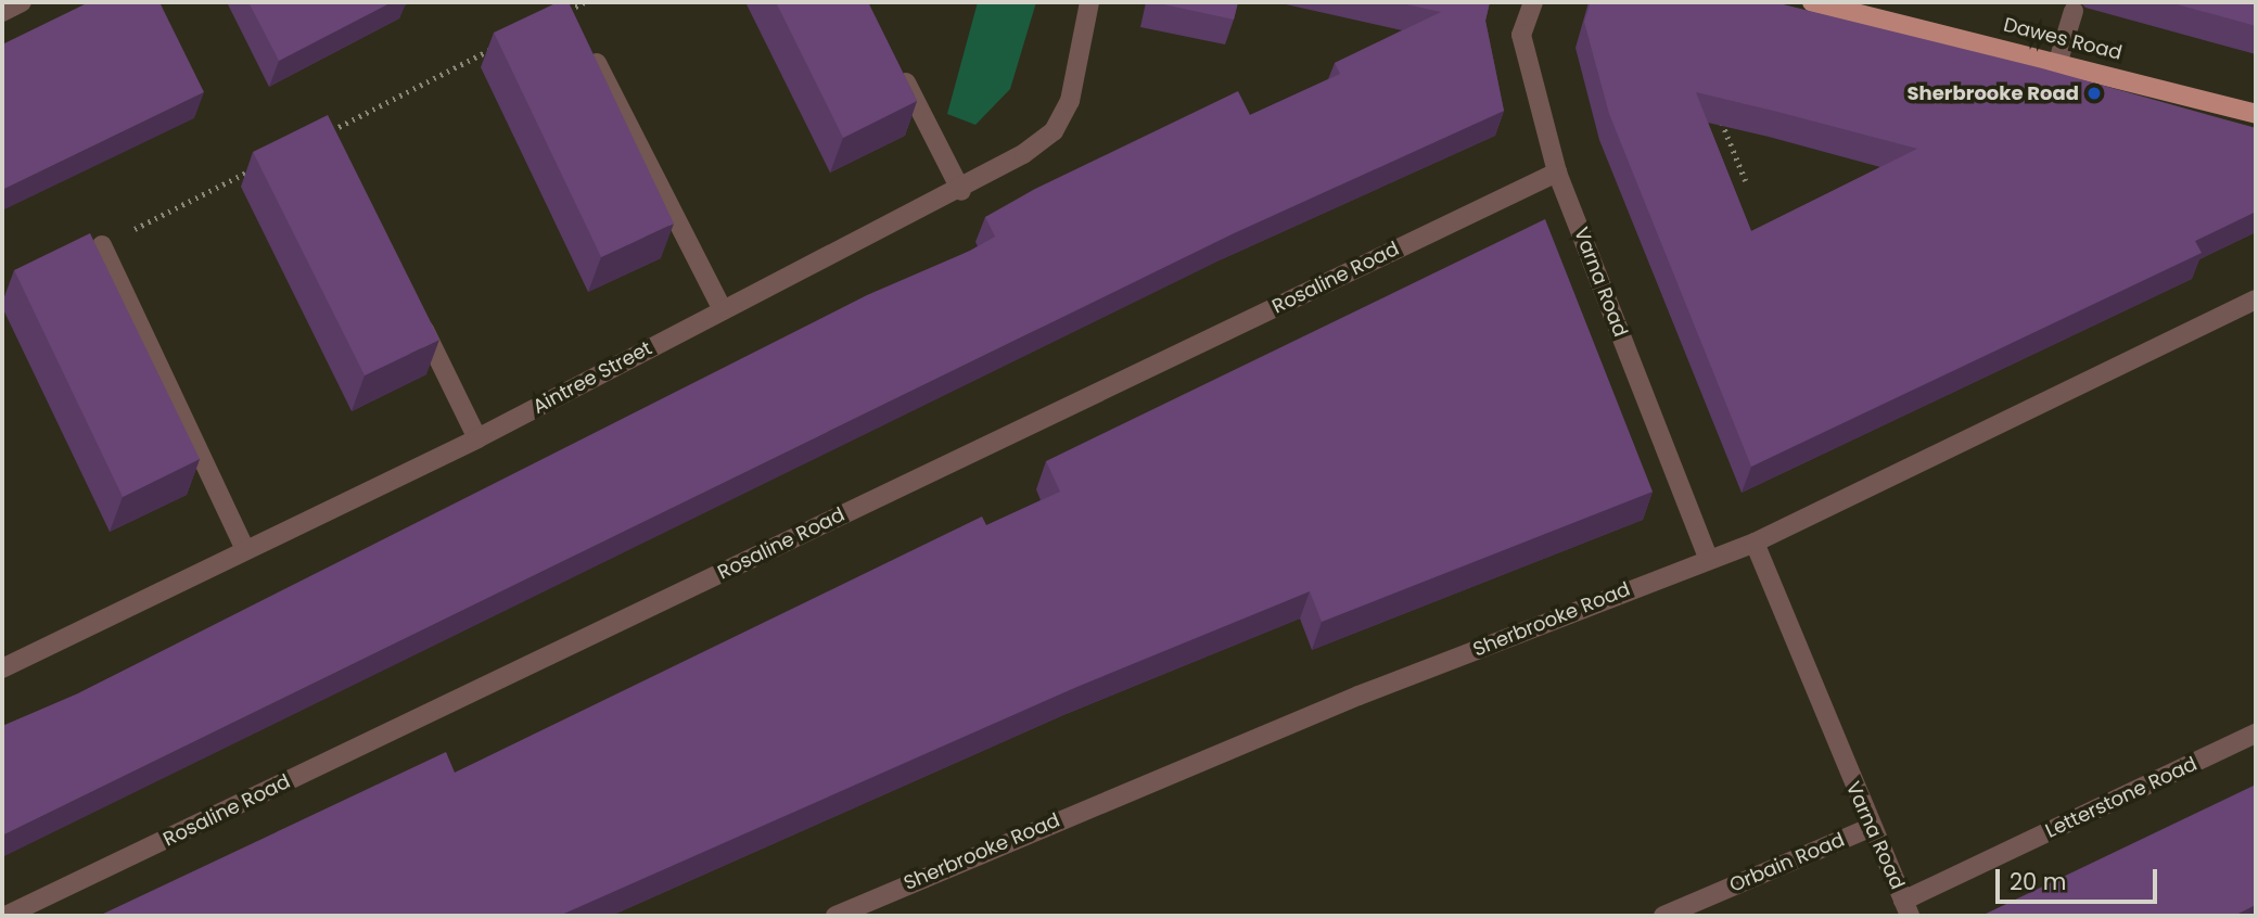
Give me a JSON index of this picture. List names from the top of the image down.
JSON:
{
  "streets": {
    "main road": ["Dawes Road"],
    "street": [
      "Rosaline Road",
      "Varna Road",
      "Aintree Street",
      "Sherbrooke Road",
      "Letterstone Road",
      "Orbain Road"
    ]
  },
  "crossings": [
    ["Rosaline Road", "Varna Road"],
    ["Varna Road", "Sherbrooke Road"],
    ["Varna Road", "Letterstone Road"],
    ["Varna Road", "Orbain Road"]
  ],
  "places": ["Sherbrooke Road"],
  "scale_bar": "20 m"
}
